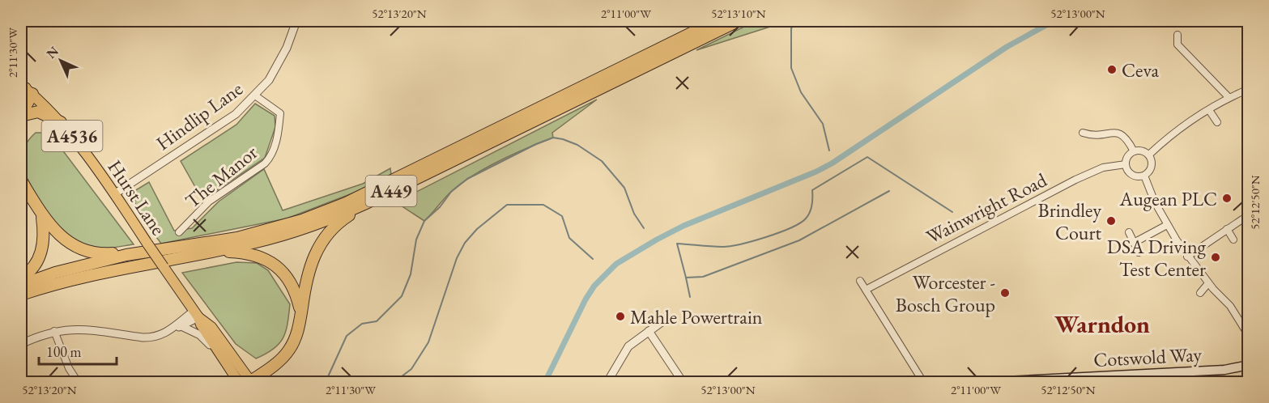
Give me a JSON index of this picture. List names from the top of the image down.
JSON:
{
  "streets": {
    "highway": ["A449"],
    "main road": ["A4536", "Hurst Lane", "Cotswold Way"],
    "street": ["Hindlip Lane", "The Manor", "Wainwright Road"]
  },
  "crossings": [
    ["Hindlip Lane", "The Manor"],
    ["Hindlip Lane", "Hurst Lane"],
    ["A4536", "Hurst Lane"]
  ],
  "districts": ["Warndon"],
  "places": [
    "Ceva",
    "Augean PLC",
    "Brindley Court",
    "DSA Driving Test Center",
    "Worcester - Bosch Group",
    "Mahle Powertrain"
  ],
  "scale_bar": "100 m",
  "north": "top left",
  "coordinates": [
    "52°13'20\"N",
    "2°11'00\"W",
    "52°13'10\"N",
    "52°13'00\"N",
    "2°11'30\"W",
    "52°12'50\"N"
  ]
}
